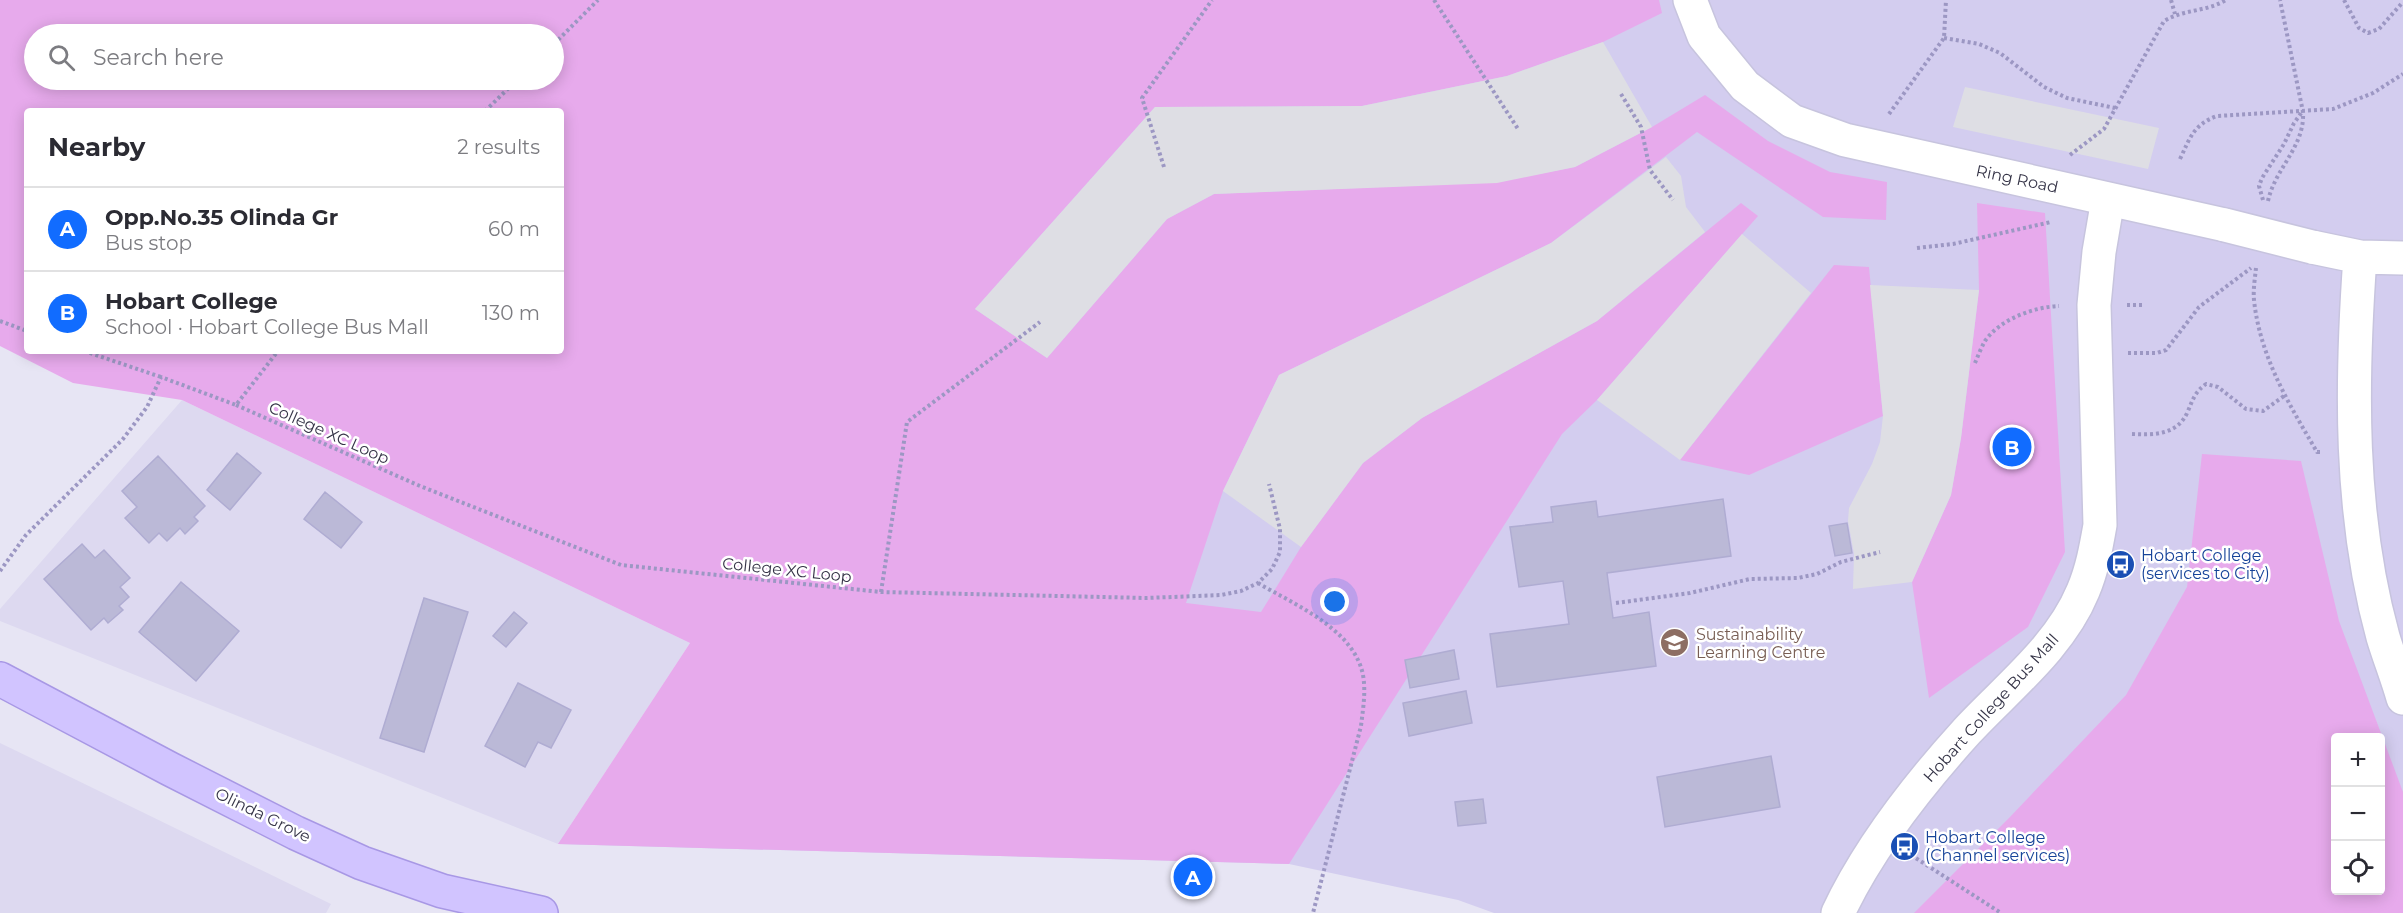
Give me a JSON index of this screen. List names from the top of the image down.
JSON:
{
  "streets": {
    "main road": ["Olinda Grove"],
    "street": ["Ring Road", "Hobart College Bus Mall"],
    "path": ["College XC Loop"]
  },
  "crossings": [
    ["Ring Road", "Hobart College Bus Mall"]
  ],
  "places": {
    "bus stop": ["Hobart College (services to City)", "Hobart College (Channel services)"],
    "school or university": ["Sustainability Learning Centre"]
  },
  "page": {
    "search": "Search here",
    "heading": ["Nearby", "2 results"],
    "list": [
      {
        "mark": "A",
        "name": "Opp.No.35 Olinda Gr",
        "note": "Bus stop",
        "value": "60 m"
      },
      {
        "mark": "B",
        "name": "Hobart College",
        "note": "School · Hobart College Bus Mall",
        "value": "130 m"
      }
    ],
    "pins": ["B", "A"],
    "map_buttons": ["+", "−"]
  }
}
